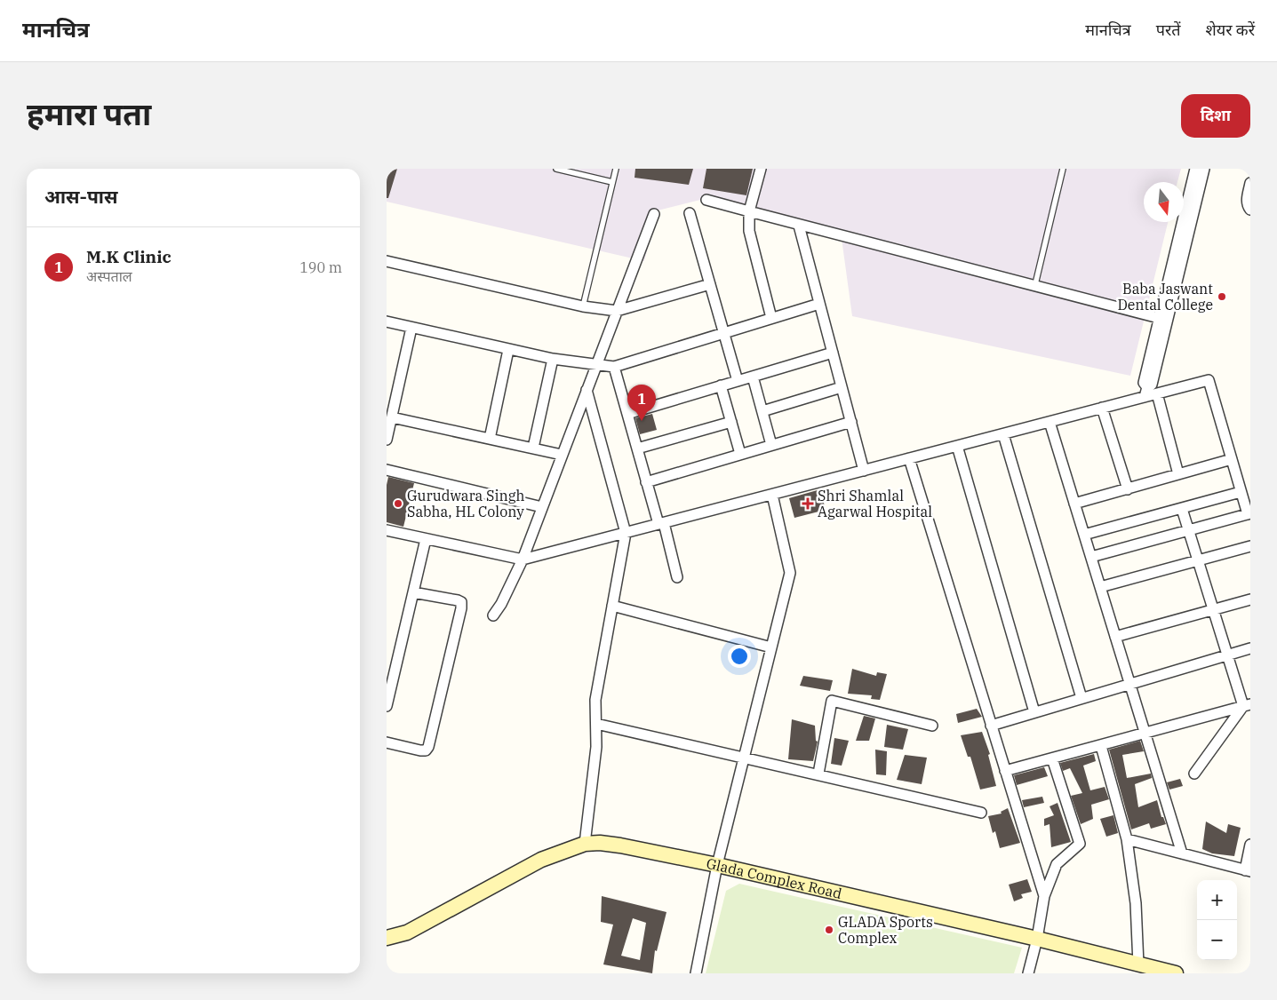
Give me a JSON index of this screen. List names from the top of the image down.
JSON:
{
  "streets": {
    "street": ["Glada Complex Road"]
  },
  "places": {
    "other": ["Baba Jaswant Dental College", "Gurudwara Singh Sabha, HL Colony", "GLADA Sports Complex"],
    "health": ["Shri Shamlal Agarwal Hospital"]
  },
  "north": "bottom",
  "page": {
    "header": "मानचित्र",
    "nav": ["मानचित्र", "परतें", "शेयर करें"],
    "title": "हमारा पता",
    "buttons": "दिशा",
    "heading": "आस-पास",
    "list": [
      {
        "mark": "1",
        "name": "M.K Clinic",
        "note": "अस्पताल",
        "value": "190 m"
      }
    ],
    "pins": "1",
    "map_buttons": ["+", "−"]
  }
}
